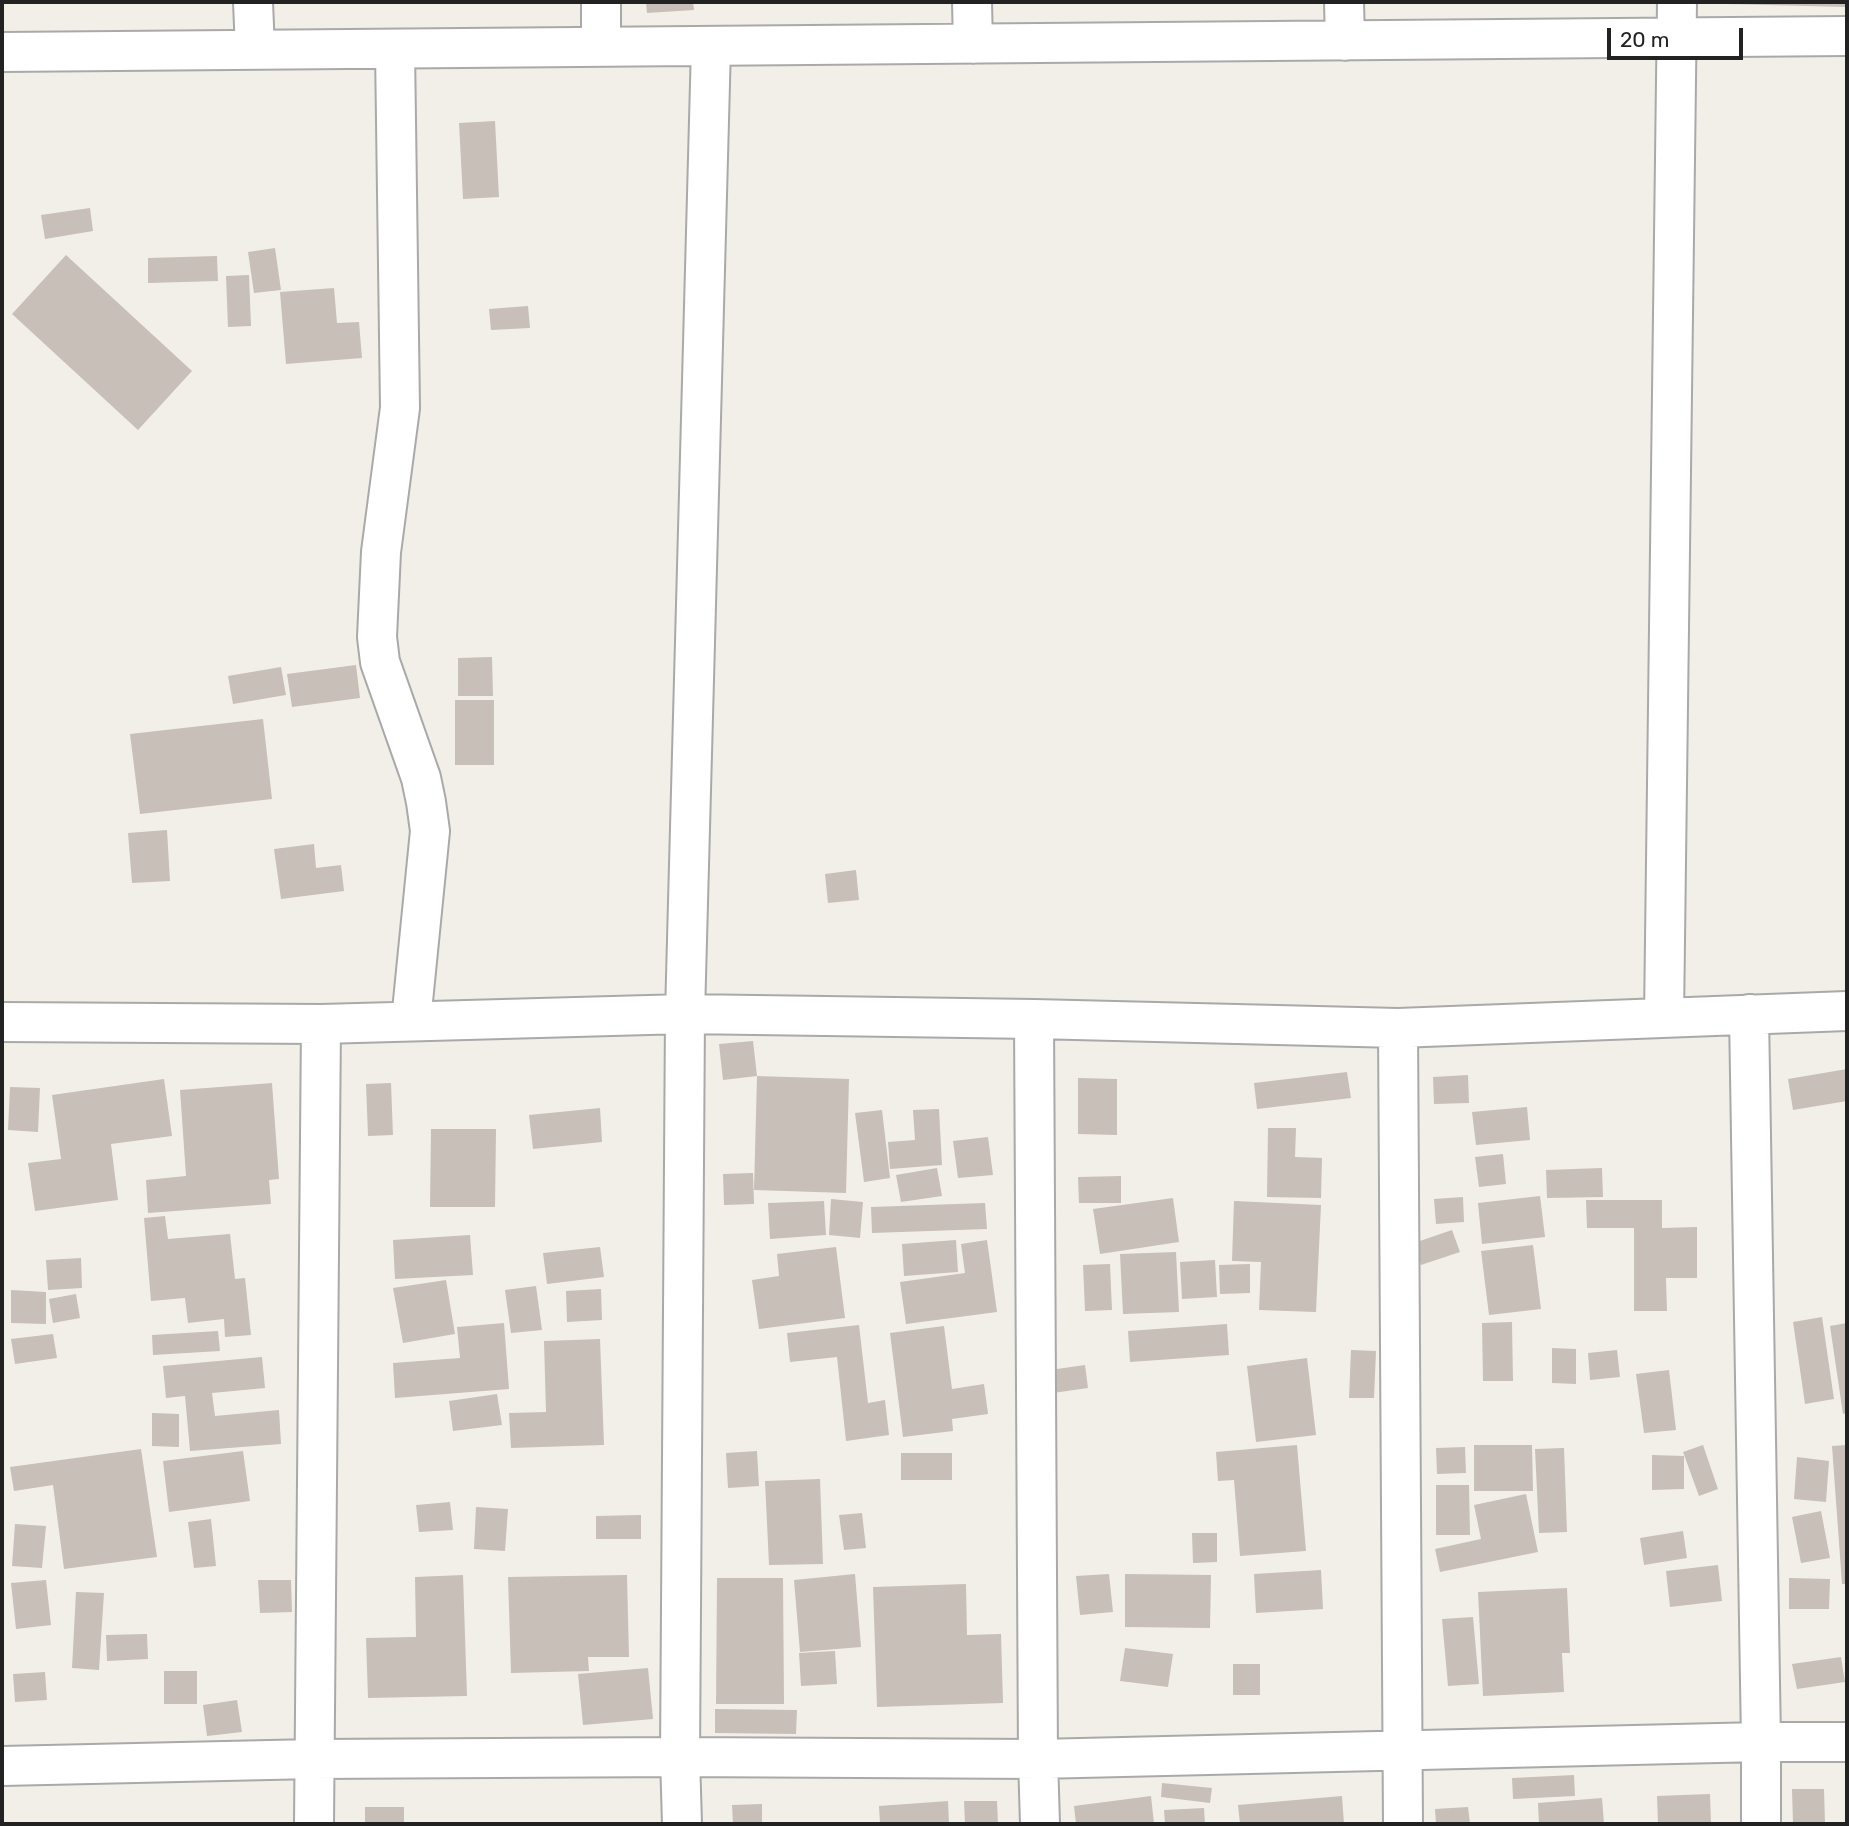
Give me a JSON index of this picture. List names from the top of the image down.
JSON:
{
  "scale_bar": "20 m"
}
